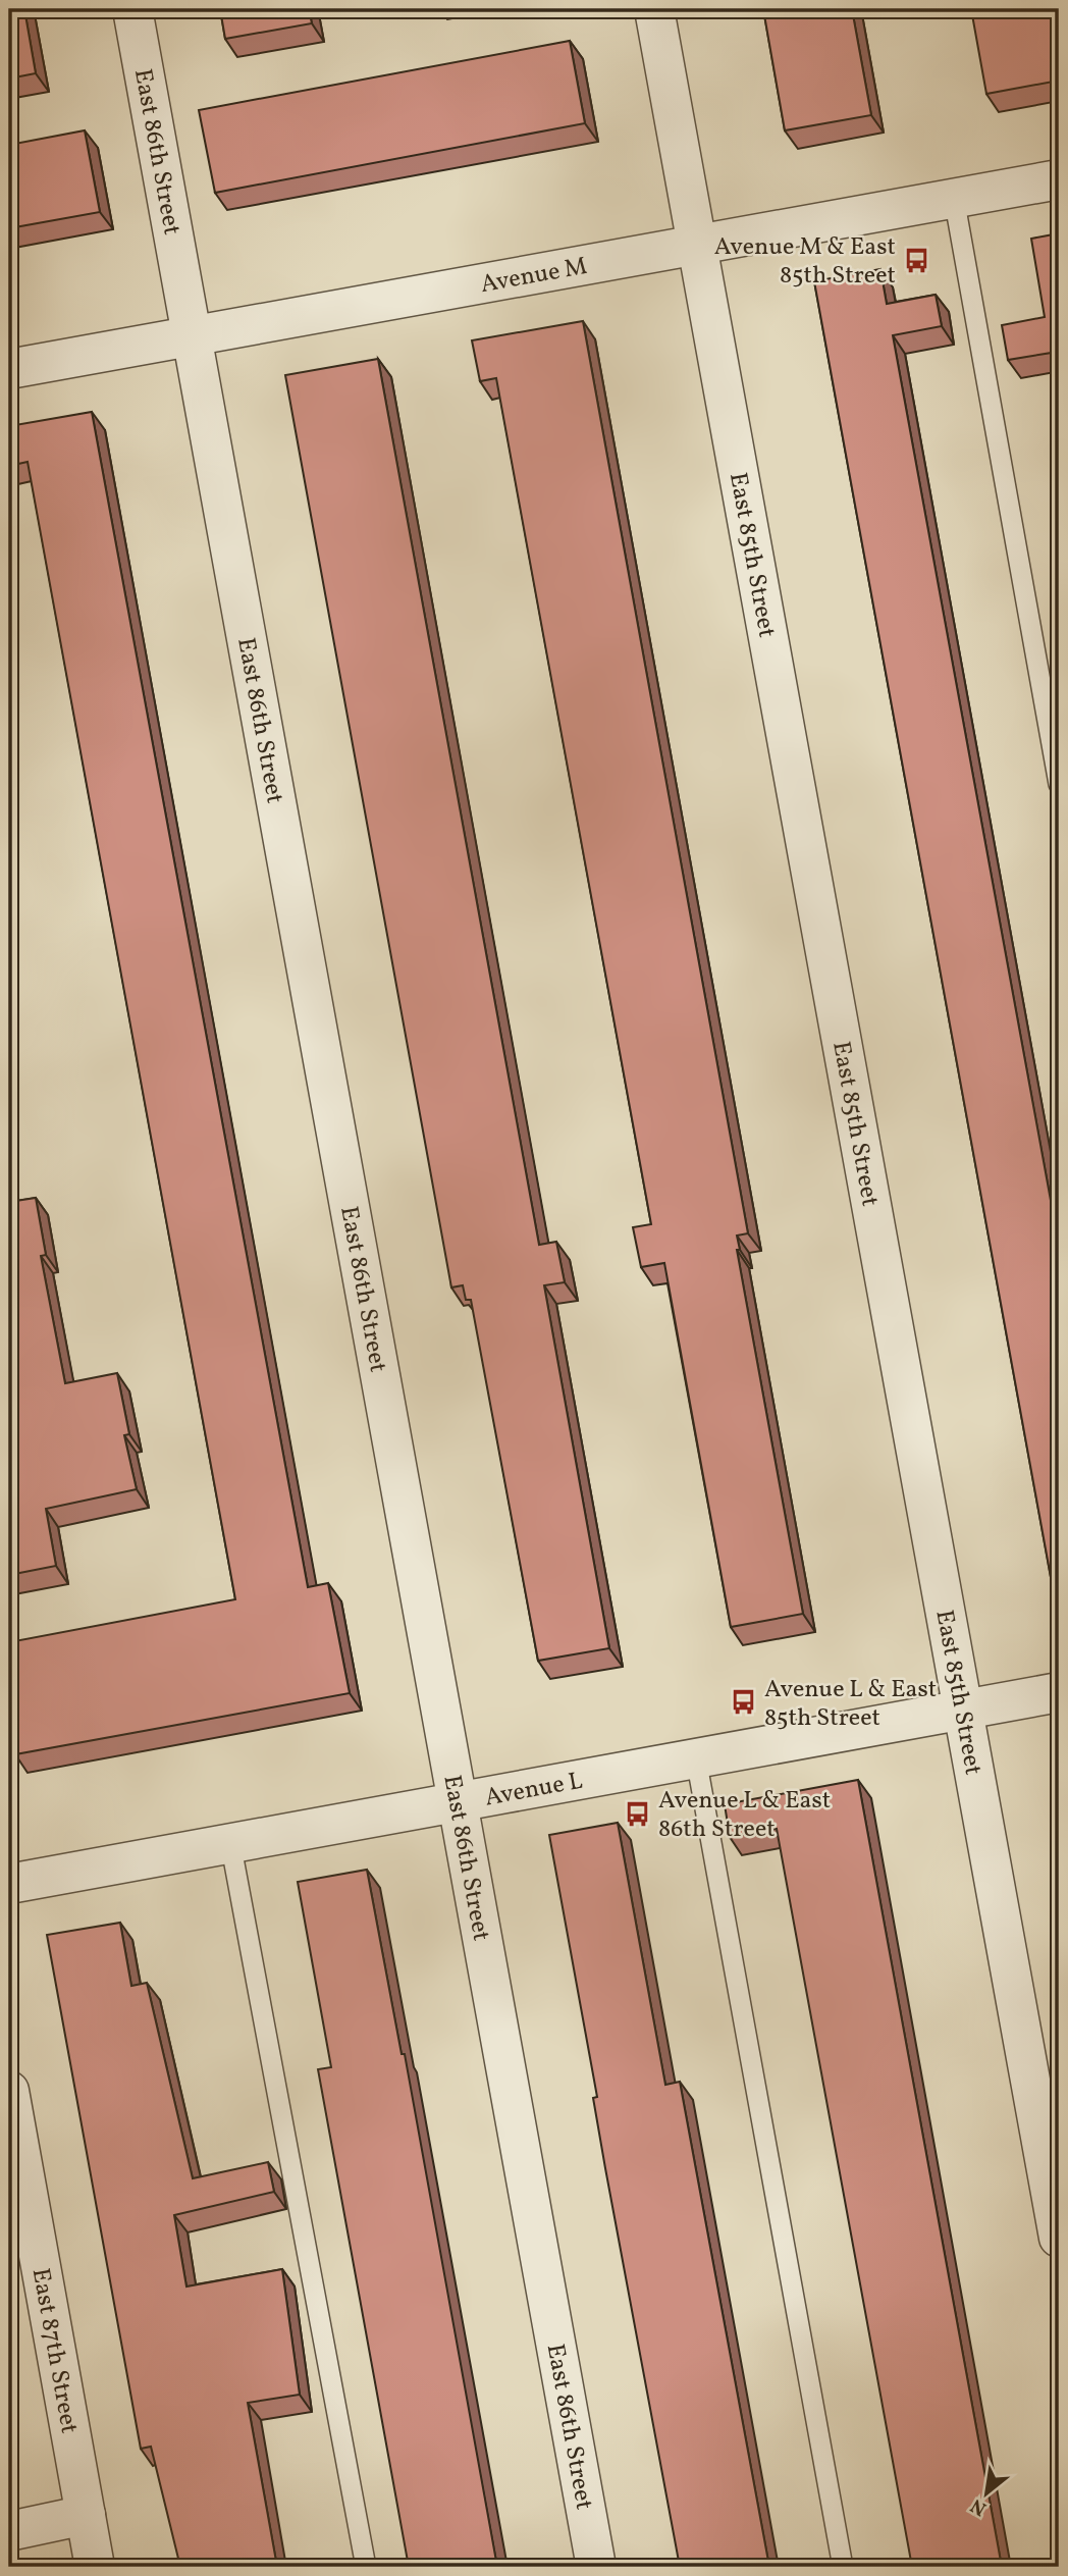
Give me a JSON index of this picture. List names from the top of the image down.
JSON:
{
  "streets": {
    "street": [
      "East 86th Street",
      "Avenue M",
      "East 85th Street",
      "Avenue L",
      "East 87th Street"
    ]
  },
  "crossings": [
    ["East 86th Street", "Avenue M"],
    ["East 86th Street", "Avenue L"],
    ["Avenue M", "East 85th Street"],
    ["East 85th Street", "Avenue L"]
  ],
  "places": {
    "bus stop": ["Avenue M & East 85th Street", "Avenue L & East 85th Street", "Avenue L & East 86th Street"]
  },
  "north": "bottom left"
}
